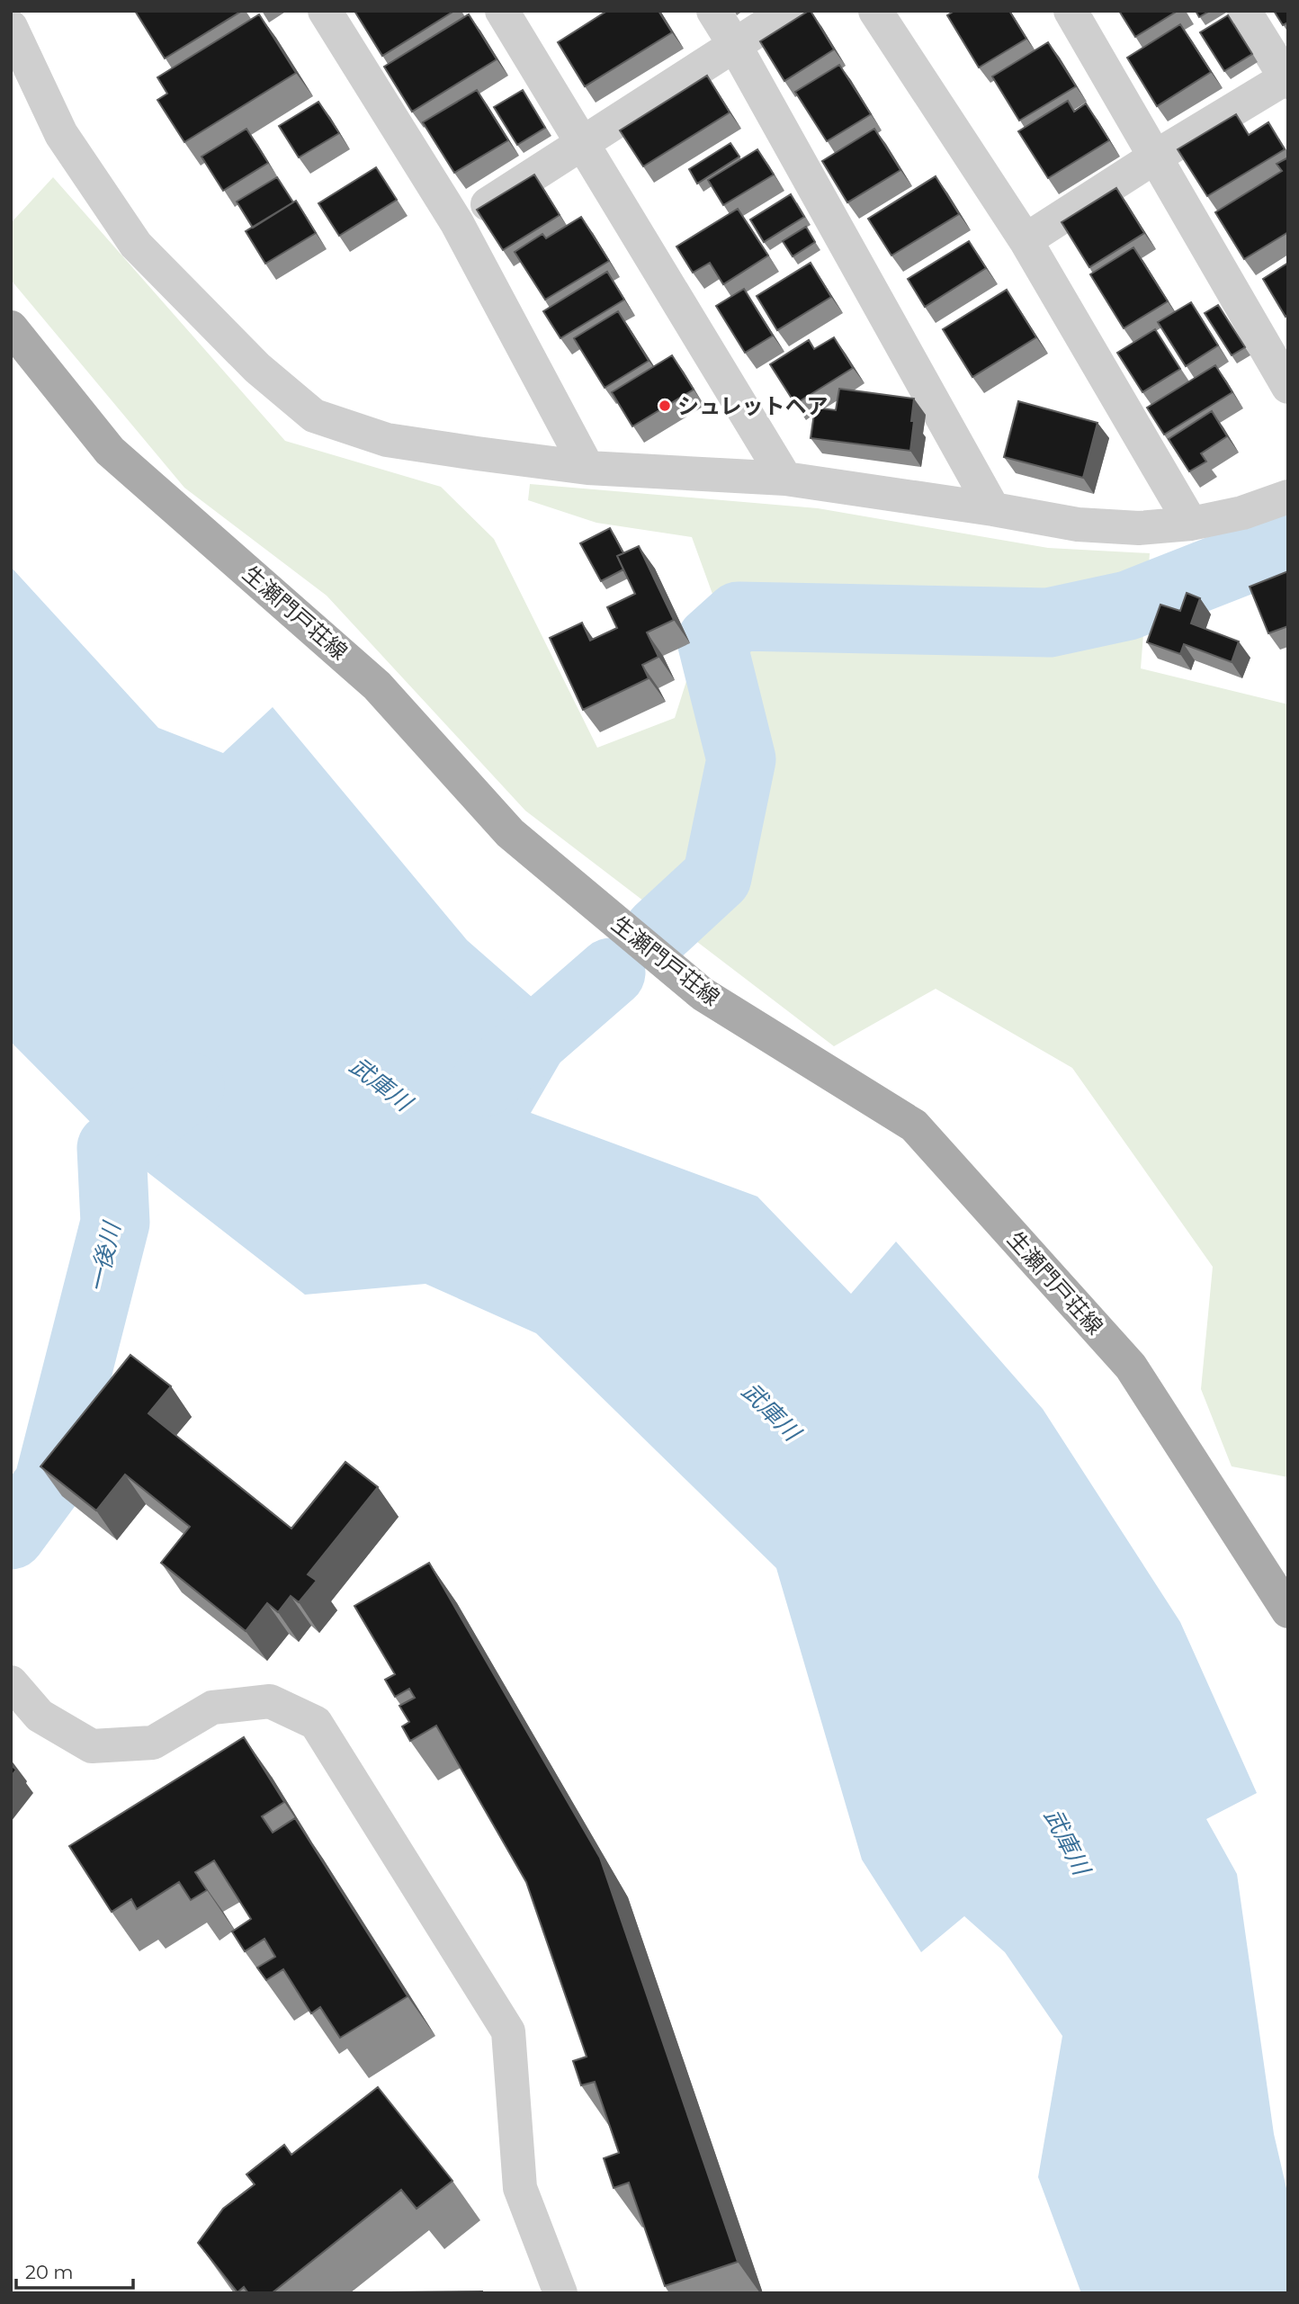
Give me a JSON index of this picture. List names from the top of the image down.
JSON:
{
  "streets": {
    "main road": ["生瀬門戸荘線"]
  },
  "water": ["武庫川", "一後川"],
  "places": ["シュレットヘア"],
  "scale_bar": "20 m"
}
